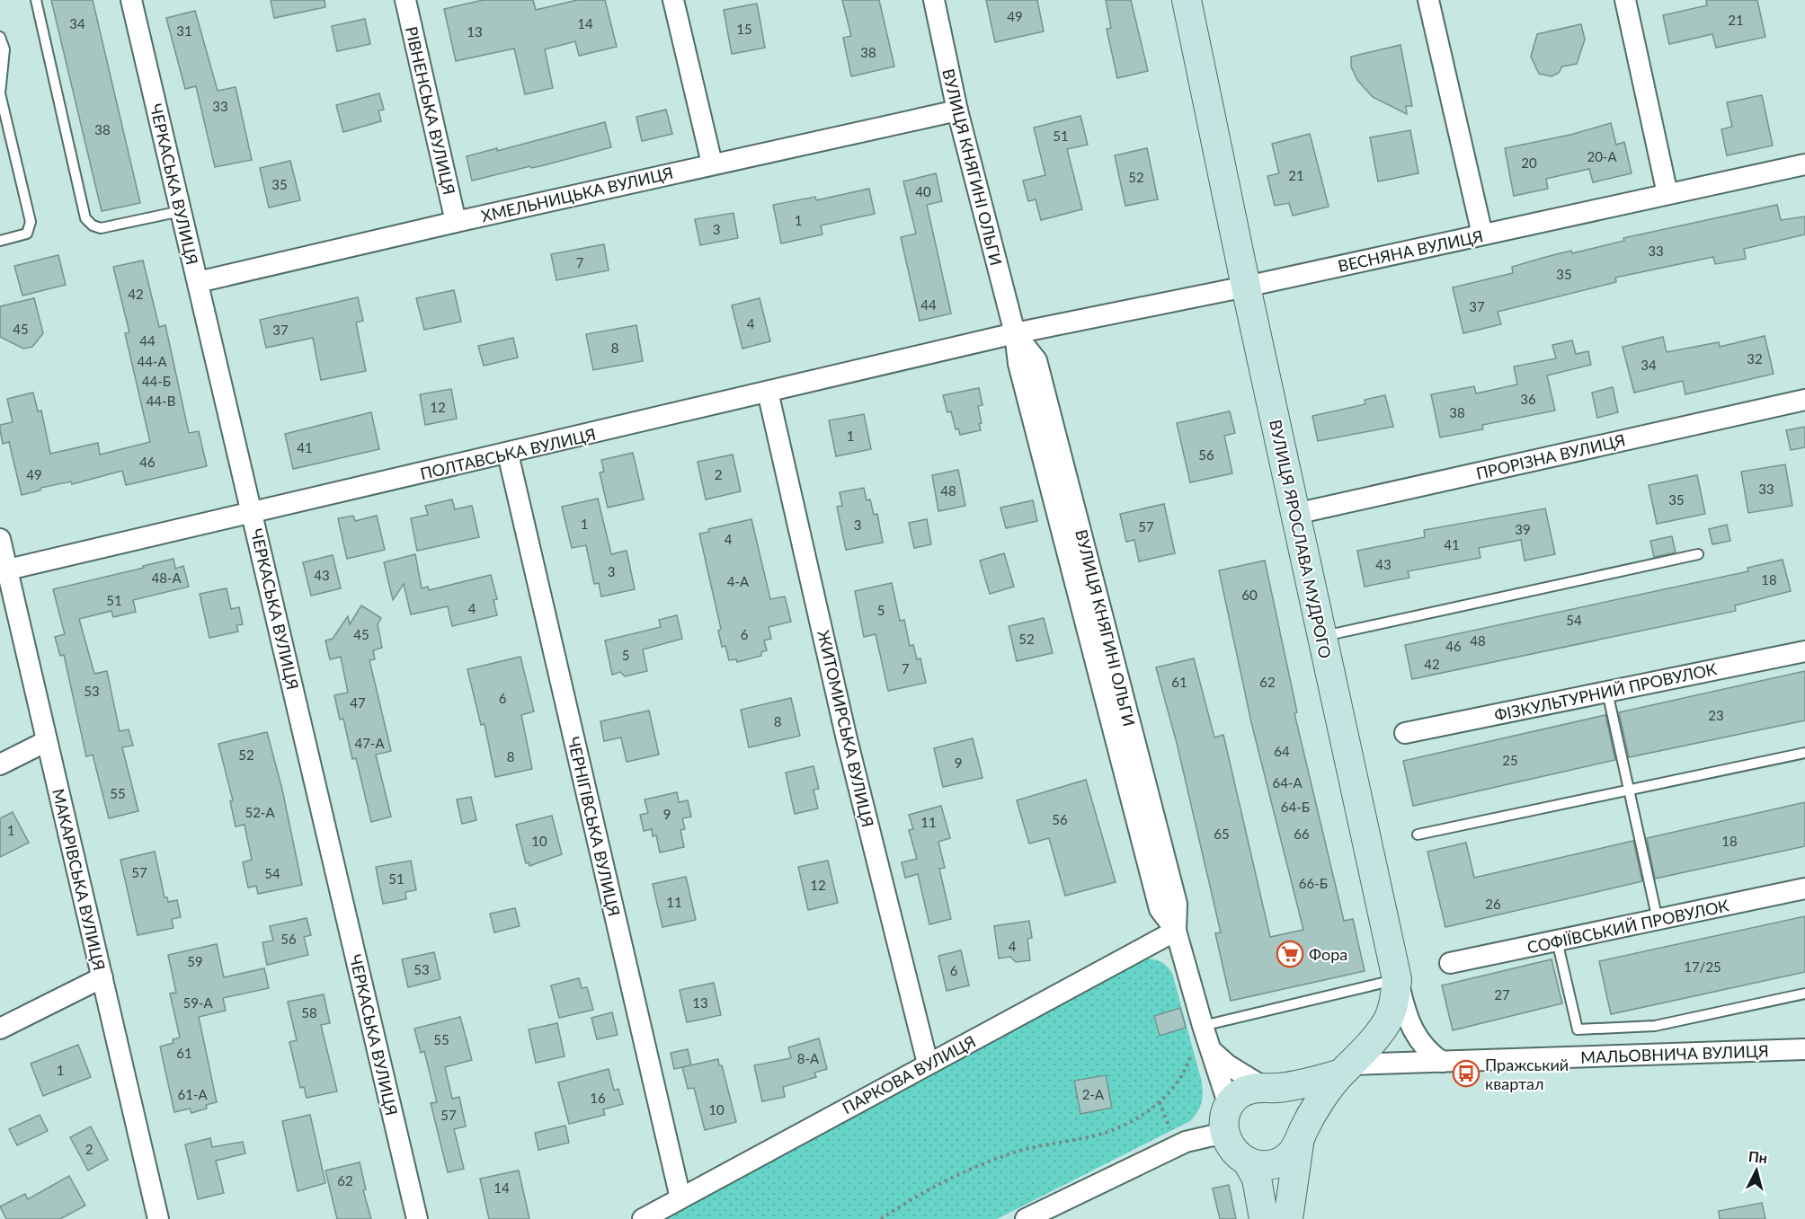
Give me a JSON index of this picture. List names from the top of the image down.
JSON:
{
  "streets": {
    "main road": ["ВУЛИЦЯ ЯРОСЛАВА МУДРОГО"],
    "street": [
      "РІВНЕНСЬКА ВУЛИЦЯ",
      "ВУЛИЦЯ КНЯГИНІ ОЛЬГИ",
      "ЧЕРКАСЬКА ВУЛИЦЯ",
      "ХМЕЛЬНИЦЬКА ВУЛИЦЯ",
      "ВЕСНЯНА ВУЛИЦЯ",
      "ПОЛТАВСЬКА ВУЛИЦЯ",
      "ПРОРІЗНА ВУЛИЦЯ",
      "ФІЗКУЛЬТУРНИЙ ПРОВУЛОК",
      "ЖИТОМИРСЬКА ВУЛИЦЯ",
      "ЧЕРНІГІВСЬКА ВУЛИЦЯ",
      "МАКАРІВСЬКА ВУЛИЦЯ",
      "СОФІЇВСЬКИЙ ПРОВУЛОК",
      "МАЛЬОВНИЧА ВУЛИЦЯ",
      "ПАРКОВА ВУЛИЦЯ"
    ]
  },
  "crossings": [
    ["РІВНЕНСЬКА ВУЛИЦЯ", "ХМЕЛЬНИЦЬКА ВУЛИЦЯ"],
    ["ВУЛИЦЯ КНЯГИНІ ОЛЬГИ", "ХМЕЛЬНИЦЬКА ВУЛИЦЯ"],
    ["ВУЛИЦЯ КНЯГИНІ ОЛЬГИ", "ВЕСНЯНА ВУЛИЦЯ"],
    ["ВУЛИЦЯ КНЯГИНІ ОЛЬГИ", "ПОЛТАВСЬКА ВУЛИЦЯ"],
    ["ВУЛИЦЯ КНЯГИНІ ОЛЬГИ", "ВУЛИЦЯ ЯРОСЛАВА МУДРОГО"],
    ["ВУЛИЦЯ КНЯГИНІ ОЛЬГИ", "ПАРКОВА ВУЛИЦЯ"],
    ["ЧЕРКАСЬКА ВУЛИЦЯ", "ХМЕЛЬНИЦЬКА ВУЛИЦЯ"],
    ["ЧЕРКАСЬКА ВУЛИЦЯ", "ПОЛТАВСЬКА ВУЛИЦЯ"],
    ["ВЕСНЯНА ВУЛИЦЯ", "ПОЛТАВСЬКА ВУЛИЦЯ"],
    ["ВЕСНЯНА ВУЛИЦЯ", "ВУЛИЦЯ ЯРОСЛАВА МУДРОГО"],
    ["ПОЛТАВСЬКА ВУЛИЦЯ", "ЖИТОМИРСЬКА ВУЛИЦЯ"],
    ["ПОЛТАВСЬКА ВУЛИЦЯ", "ЧЕРНІГІВСЬКА ВУЛИЦЯ"],
    ["ПОЛТАВСЬКА ВУЛИЦЯ", "МАКАРІВСЬКА ВУЛИЦЯ"],
    ["ПРОРІЗНА ВУЛИЦЯ", "ВУЛИЦЯ ЯРОСЛАВА МУДРОГО"],
    ["ВУЛИЦЯ ЯРОСЛАВА МУДРОГО", "МАЛЬОВНИЧА ВУЛИЦЯ"],
    ["ЖИТОМИРСЬКА ВУЛИЦЯ", "ПАРКОВА ВУЛИЦЯ"],
    ["ЧЕРНІГІВСЬКА ВУЛИЦЯ", "ПАРКОВА ВУЛИЦЯ"]
  ],
  "places": {
    "supermarket": ["Фора"],
    "bus stop": ["Пражський квартал"]
  },
  "house_numbers": [
    "49",
    "21",
    "34",
    "14",
    "15",
    "31",
    "13",
    "38",
    "33",
    "38",
    "51",
    "20-А",
    "20",
    "21",
    "52",
    "35",
    "40",
    "1",
    "3",
    "33",
    "7",
    "35",
    "42",
    "44",
    "37",
    "4",
    "45",
    "37",
    "44",
    "8",
    "32",
    "44-А",
    "34",
    "44-Б",
    "36",
    "44-В",
    "12",
    "38",
    "1",
    "41",
    "56",
    "46",
    "49",
    "2",
    "33",
    "48",
    "35",
    "1",
    "3",
    "57",
    "39",
    "4",
    "41",
    "43",
    "3",
    "43",
    "48-А",
    "18",
    "4-А",
    "60",
    "51",
    "4",
    "5",
    "54",
    "45",
    "6",
    "52",
    "48",
    "46",
    "5",
    "42",
    "7",
    "61",
    "62",
    "53",
    "6",
    "47",
    "23",
    "8",
    "47-А",
    "64",
    "52",
    "8",
    "25",
    "9",
    "64-А",
    "55",
    "64-Б",
    "52-А",
    "9",
    "56",
    "11",
    "1",
    "65",
    "66",
    "10",
    "18",
    "57",
    "54",
    "51",
    "66-Б",
    "12",
    "11",
    "26",
    "56",
    "4",
    "59",
    "17/25",
    "53",
    "6",
    "27",
    "59-А",
    "13",
    "58",
    "55",
    "61",
    "8-А",
    "1",
    "61-А",
    "2-А",
    "16",
    "10",
    "57",
    "2",
    "62",
    "14"
  ],
  "north": "top"
}
